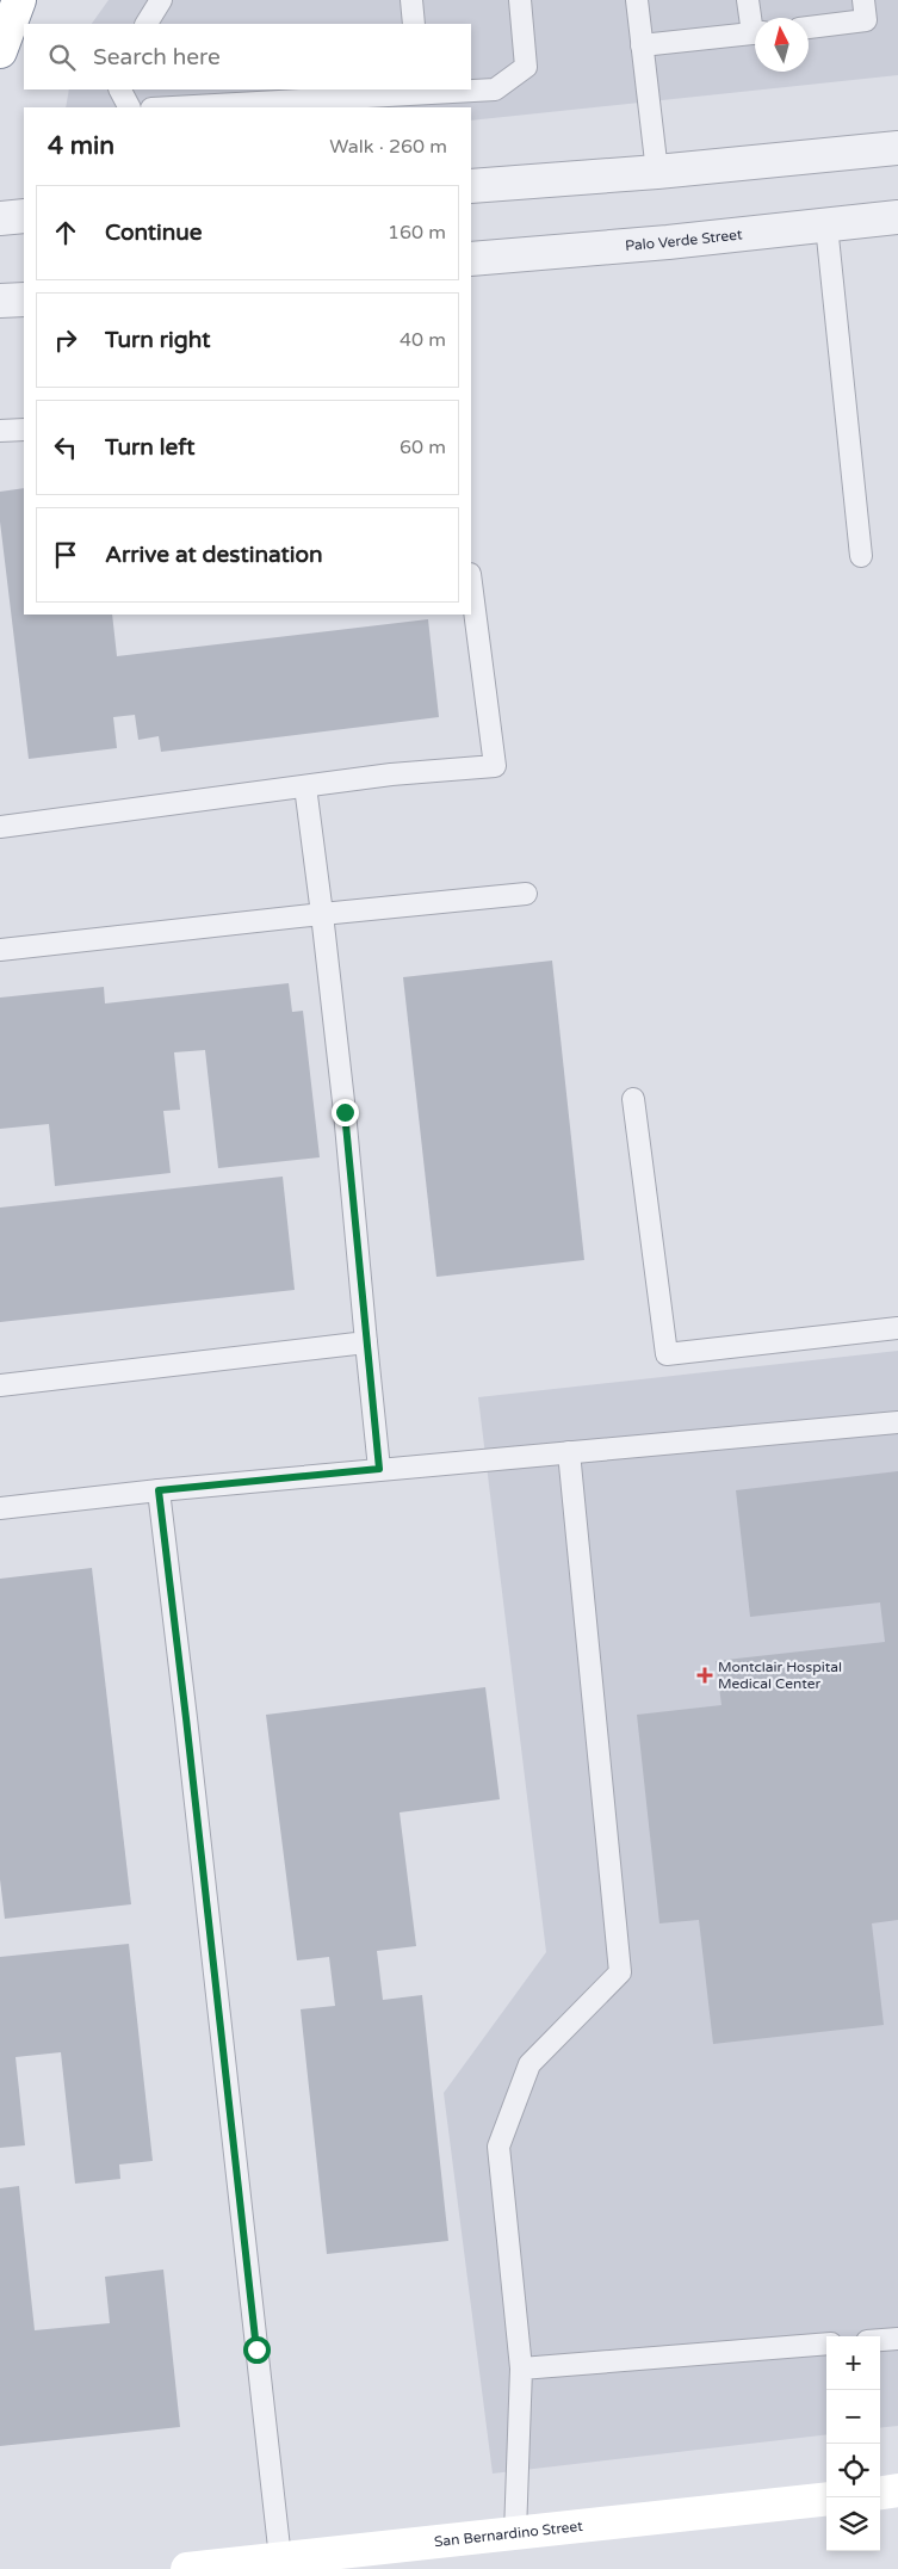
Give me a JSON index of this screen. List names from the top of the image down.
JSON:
{
  "streets": {
    "main road": ["San Bernardino Street"],
    "street": ["Palo Verde Street"]
  },
  "places": {
    "health": ["Montclair Hospital Medical Center"]
  },
  "north": "top",
  "page": {
    "search": "Search here",
    "heading": ["4 min", "Walk · 260 m"],
    "list": [
      ["Continue", "160 m"],
      ["Turn right", "40 m"],
      ["Turn left", "60 m"],
      "Arrive at destination"
    ],
    "map_buttons": ["+", "−"]
  }
}
